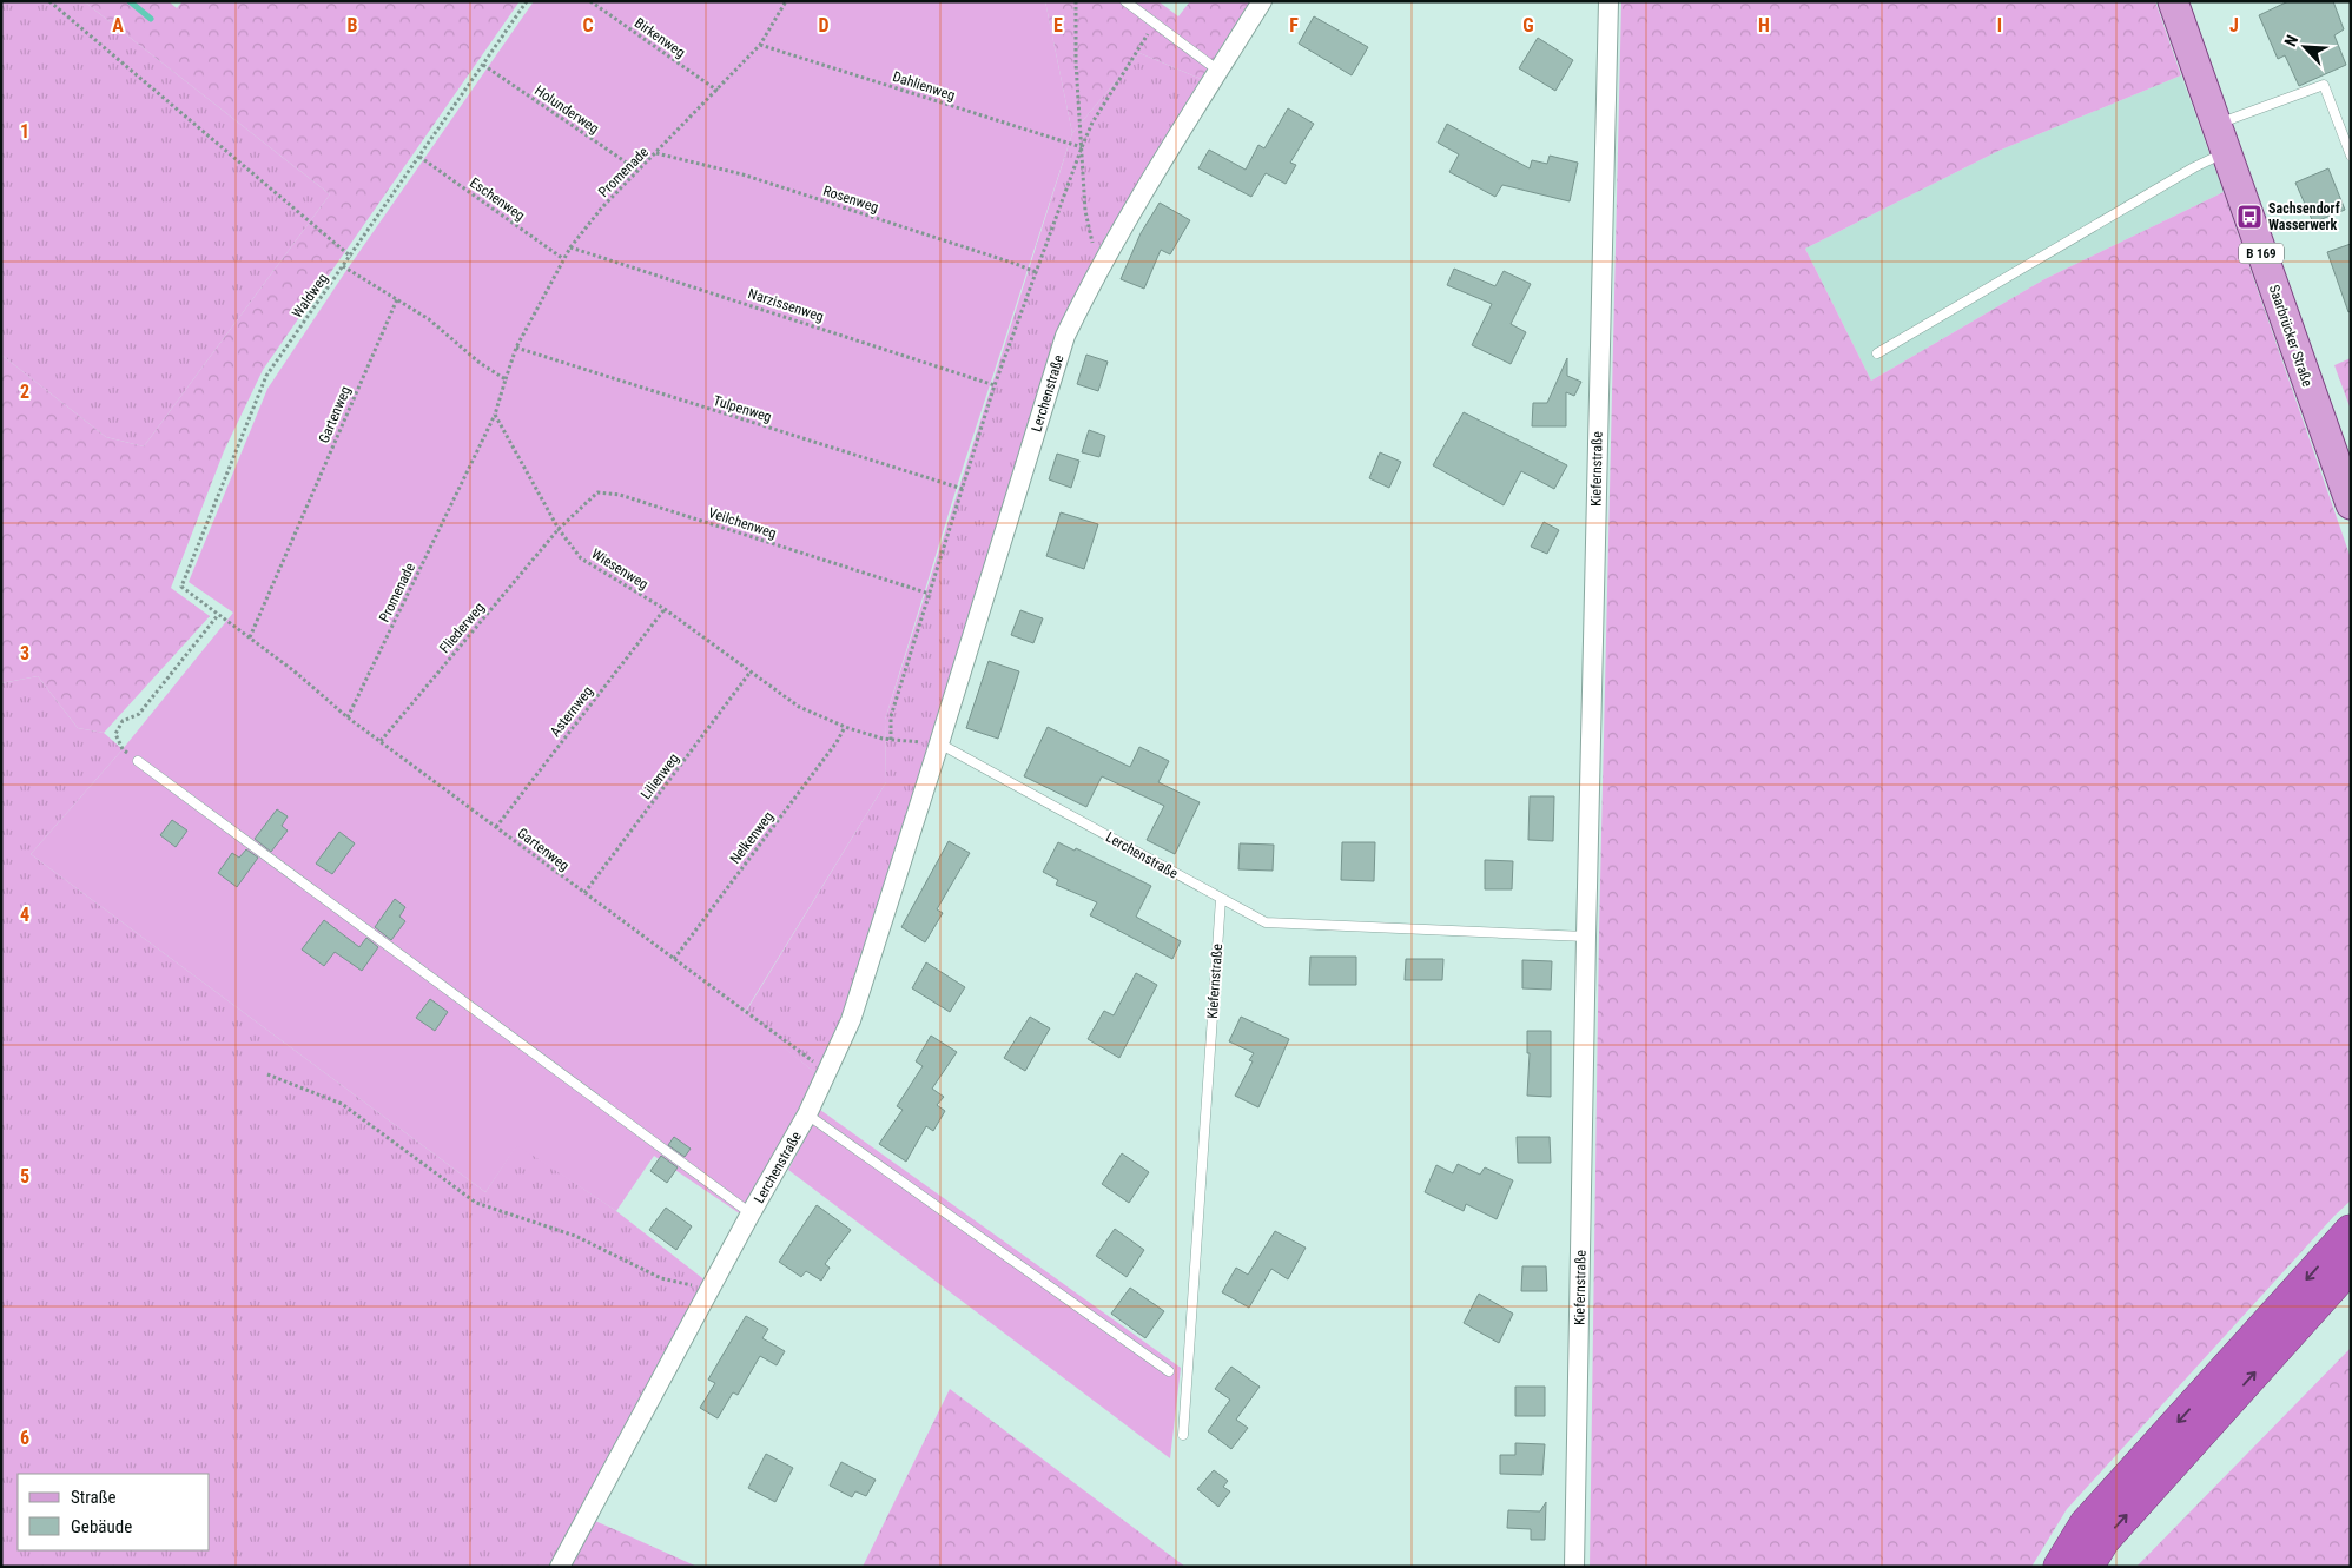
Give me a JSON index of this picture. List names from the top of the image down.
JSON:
{
  "streets": {
    "main road": ["B 169", "Saarbrücker Straße"],
    "street": ["Lerchenstraße", "Kiefernstraße"],
    "path": [
      "Birkenweg",
      "Dahlienweg",
      "Holunderweg",
      "Promenade",
      "Eschenweg",
      "Rosenweg",
      "Waldweg",
      "Narzissenweg",
      "Tulpenweg",
      "Gartenweg",
      "Veilchenweg",
      "Wiesenweg",
      "Fliederweg",
      "Asternweg",
      "Lilienweg",
      "Nelkenweg"
    ]
  },
  "crossings": [
    ["Birkenweg", "Promenade"],
    ["Dahlienweg", "Promenade"],
    ["Holunderweg", "Promenade"],
    ["Holunderweg", "Waldweg"],
    ["Promenade", "Eschenweg"],
    ["Promenade", "Rosenweg"],
    ["Promenade", "Narzissenweg"],
    ["Promenade", "Tulpenweg"],
    ["Promenade", "Gartenweg"],
    ["Promenade", "Wiesenweg"],
    ["Eschenweg", "Waldweg"],
    ["Waldweg", "Gartenweg"],
    ["Lerchenstraße", "Gartenweg"],
    ["Lerchenstraße", "Kiefernstraße"],
    ["Lerchenstraße", "Wiesenweg"],
    ["Gartenweg", "Fliederweg"],
    ["Gartenweg", "Asternweg"],
    ["Gartenweg", "Lilienweg"],
    ["Gartenweg", "Nelkenweg"],
    ["Veilchenweg", "Wiesenweg"],
    ["Veilchenweg", "Fliederweg"],
    ["Wiesenweg", "Fliederweg"],
    ["Wiesenweg", "Asternweg"],
    ["Wiesenweg", "Lilienweg"],
    ["Wiesenweg", "Nelkenweg"]
  ],
  "places": {
    "bus stop": ["Sachsendorf Wasserwerk"]
  },
  "legend": ["Straße", "Gebäude"],
  "north": "top left",
  "grid": {
    "columns": [
      "A",
      "B",
      "C",
      "D",
      "E",
      "F",
      "G",
      "H",
      "I",
      "J"
    ],
    "rows": [
      "1",
      "2",
      "3",
      "4",
      "5",
      "6"
    ]
  }
}
